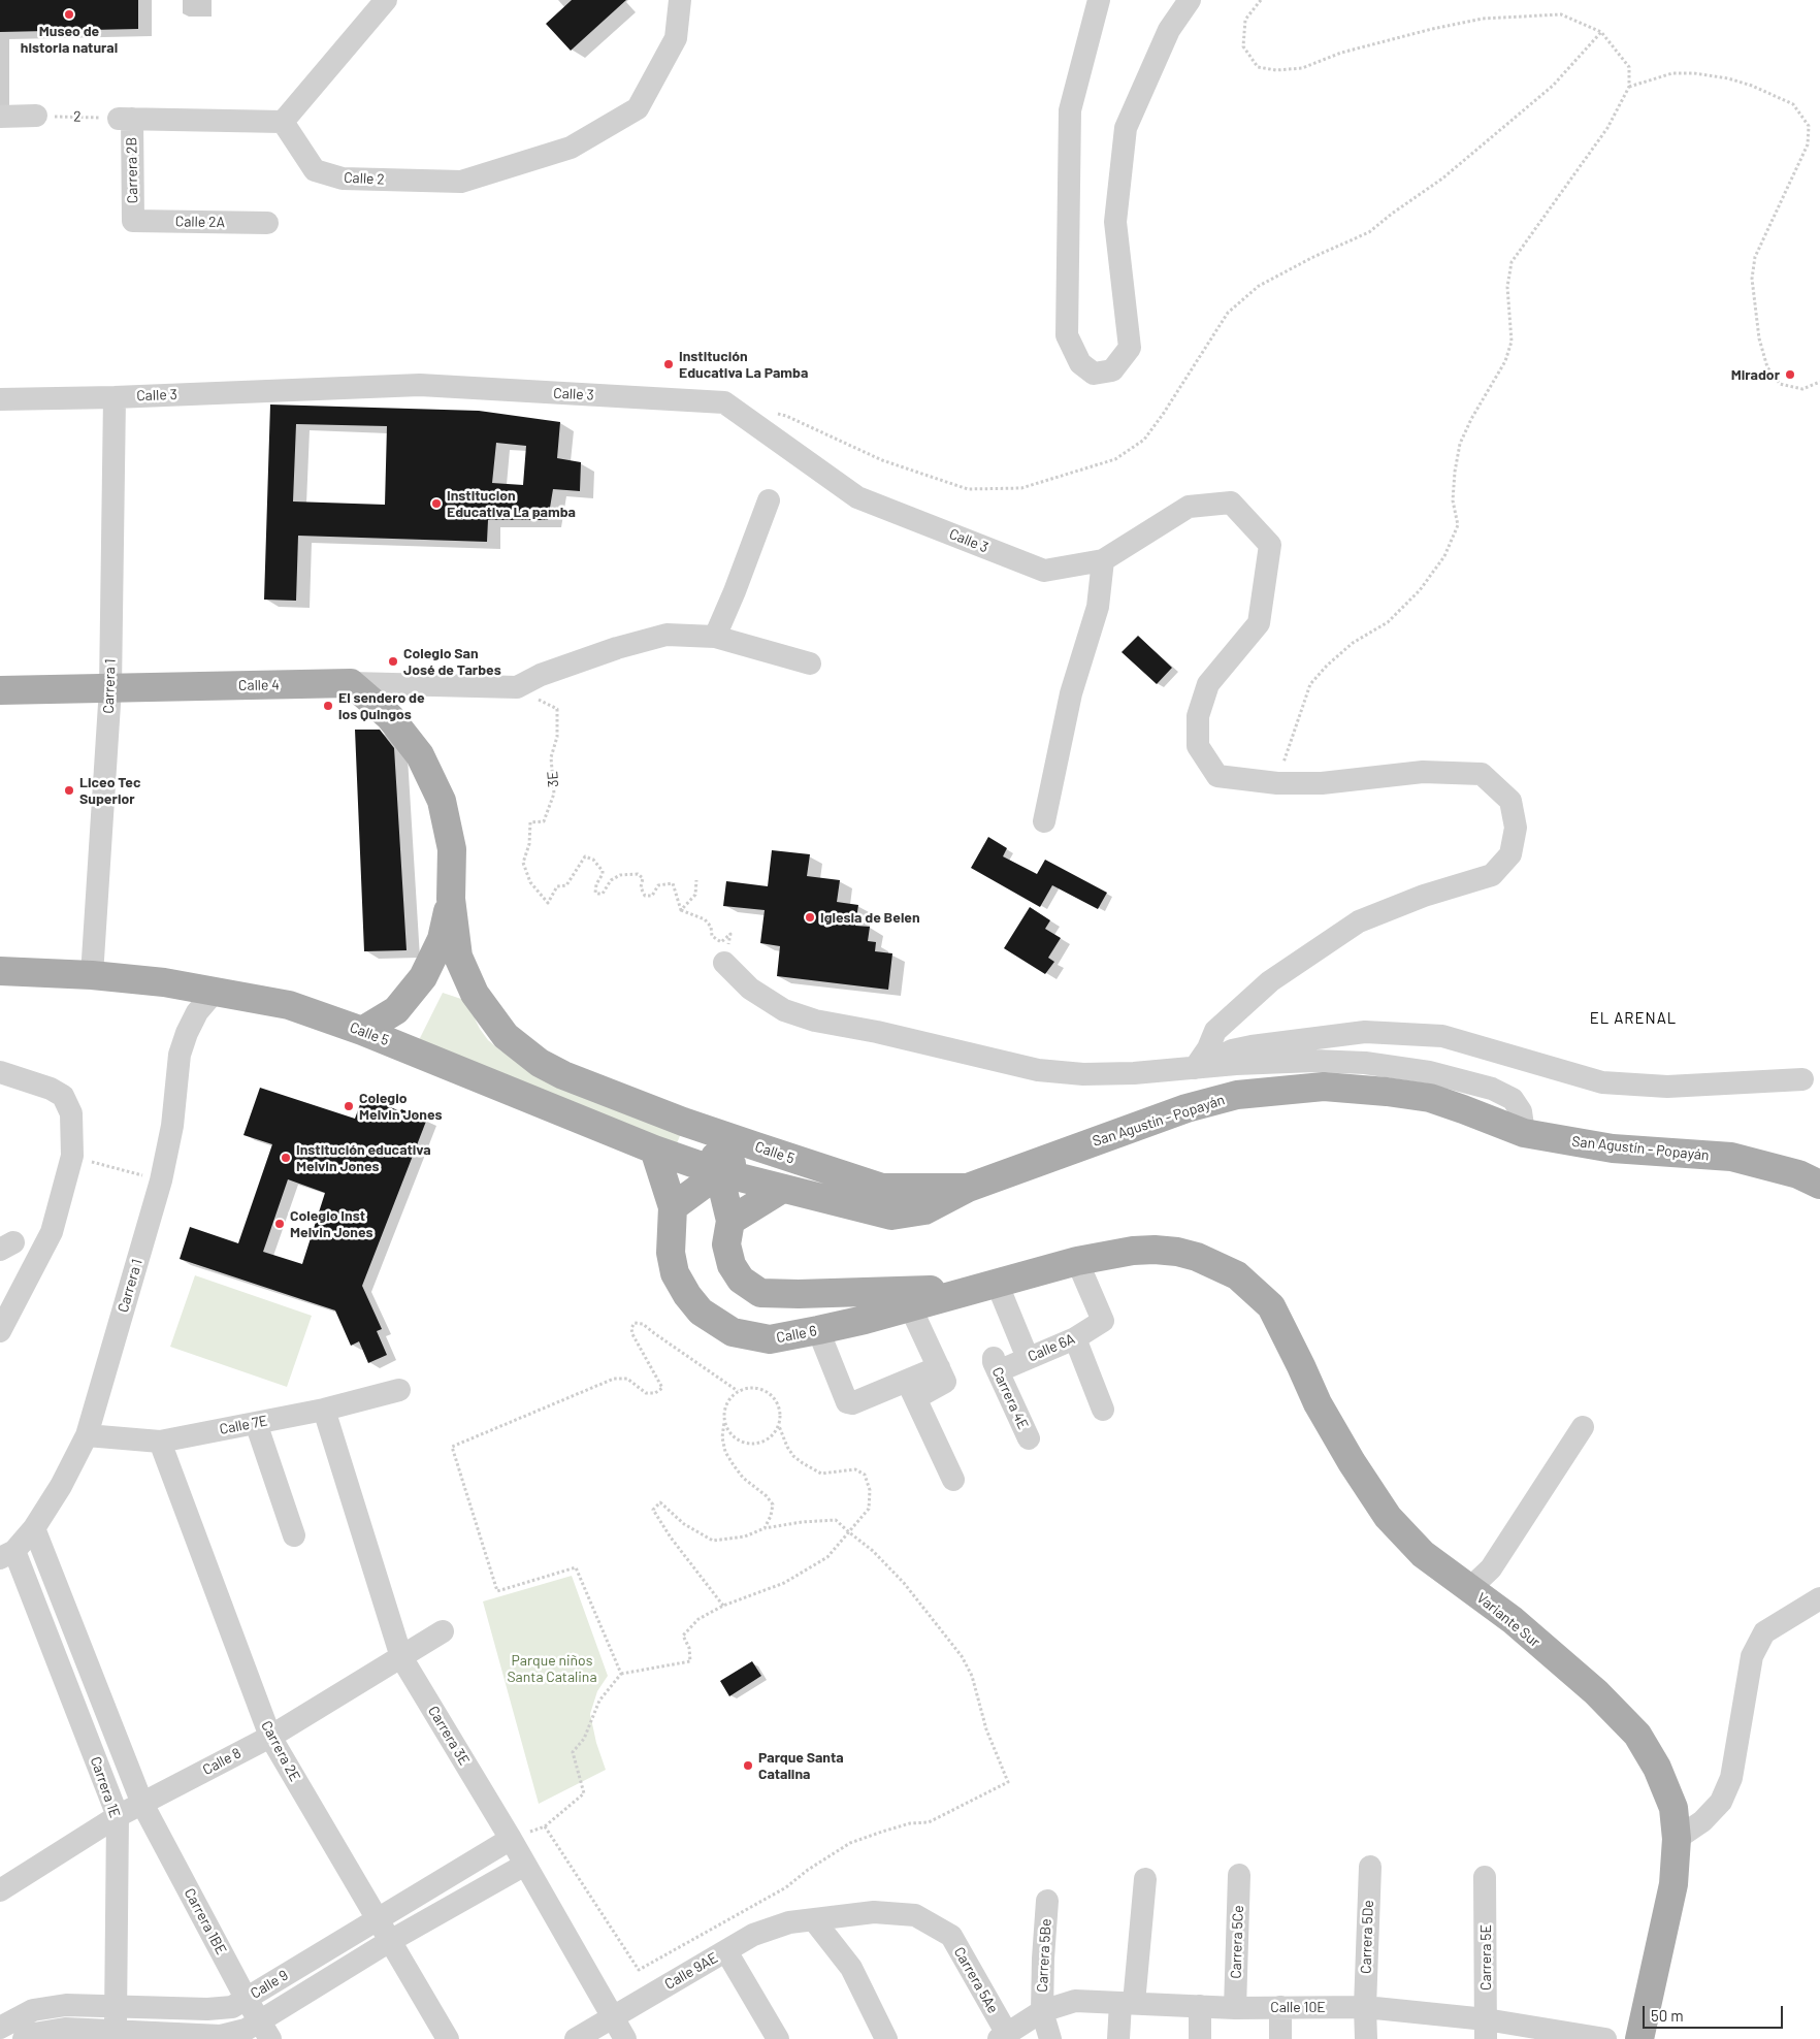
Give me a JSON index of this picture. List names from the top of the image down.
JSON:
{
  "streets": {
    "main road": [
      "Calle 4",
      "Calle 5",
      "San Agustín - Popayán",
      "Calle 6",
      "Variante Sur"
    ],
    "street": [
      "Carrera 2B",
      "Calle 2",
      "Calle 2A",
      "Calle 3",
      "Carrera 1",
      "Calle 6A",
      "Carrera 4E",
      "Calle 7E",
      "Carrera 3E",
      "Carrera 2E",
      "Calle 8",
      "Carrera 1E",
      "Carrera 1BE",
      "Carrera 5De",
      "Carrera 5Ce",
      "Carrera 5Be",
      "Carrera 5E",
      "Calle 9AE",
      "Carrera 5Ae",
      "Calle 9",
      "Calle 10E"
    ],
    "path": ["2", "3E"]
  },
  "crossings": [
    ["2", "Carrera 2B"],
    ["Carrera 2B", "Calle 2A"],
    ["Calle 3", "Carrera 1"],
    ["Calle 4", "Carrera 1"],
    ["Calle 4", "3E"],
    ["Carrera 1", "Calle 5"],
    ["Carrera 1", "Calle 7E"],
    ["Carrera 1", "Carrera 1E"],
    ["Calle 5", "San Agustín - Popayán"],
    ["Calle 5", "Calle 6"],
    ["San Agustín - Popayán", "Calle 6"],
    ["Calle 6", "Calle 6A"],
    ["Calle 6", "Variante Sur"],
    ["Calle 6A", "Carrera 4E"],
    ["Calle 7E", "Carrera 3E"],
    ["Calle 7E", "Carrera 2E"],
    ["Carrera 3E", "Calle 8"],
    ["Carrera 3E", "Calle 9AE"],
    ["Carrera 3E", "Calle 9"],
    ["Carrera 2E", "Calle 8"],
    ["Carrera 2E", "Calle 9"],
    ["Calle 8", "Carrera 1E"],
    ["Calle 8", "Carrera 1BE"],
    ["Carrera 1E", "Carrera 1BE"],
    ["Carrera 1E", "Calle 9"],
    ["Carrera 1BE", "Calle 9"],
    ["Carrera 5De", "Calle 10E"],
    ["Carrera 5Ce", "Calle 10E"],
    ["Carrera 5Be", "Calle 10E"],
    ["Carrera 5E", "Calle 10E"],
    ["Calle 9AE", "Carrera 5Ae"],
    ["Carrera 5Ae", "Calle 10E"]
  ],
  "districts": ["EL ARENAL"],
  "parks": ["Parque niños Santa Catalina"],
  "places": [
    "Museo de historia natural",
    "Institución Educativa La Pamba",
    "Mirador",
    "Institucion Educativa La pamba",
    "Colegio San José de Tarbes",
    "El sendero de los Quingos",
    "Liceo Tec Superior",
    "Iglesia de Belen",
    "Colegio Melvin Jones",
    "Institución educativa Melvin Jones",
    "Colegio Inst Melvin Jones",
    "Parque Santa Catalina"
  ],
  "scale_bar": "50 m"
}
